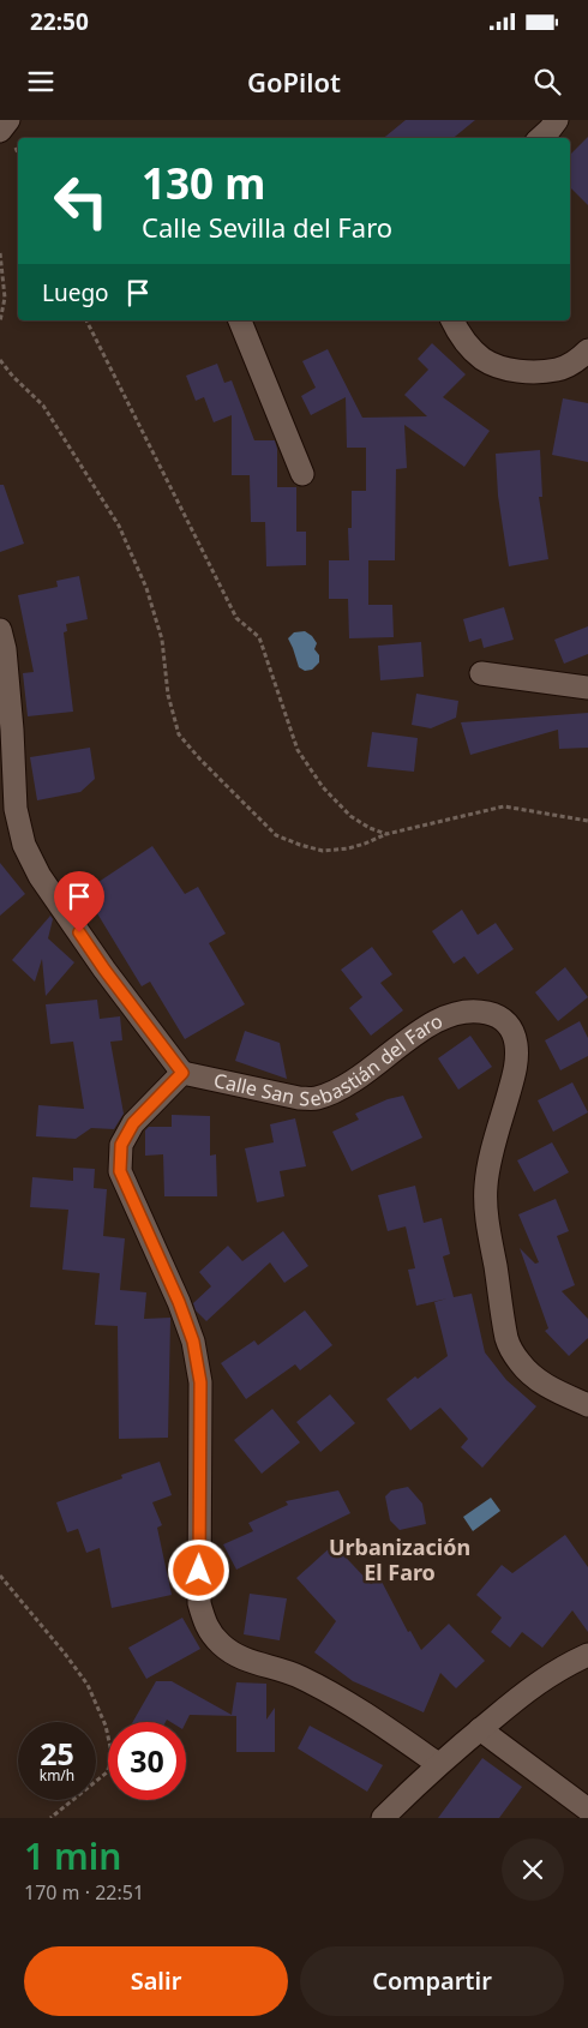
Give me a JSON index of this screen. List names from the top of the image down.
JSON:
{
  "streets": {
    "street": ["Calle San Sebastián del Faro"]
  },
  "districts": ["Urbanización El Faro"],
  "page": {
    "status": "22:50",
    "header": "GoPilot",
    "turn": ["130 m", "Calle Sevilla del Faro"],
    "then": "Luego",
    "speed": "25 km/h",
    "limit": "30",
    "heading": ["1 min", "170 m · 22:51"],
    "buttons": ["Salir", "Compartir"]
  }
}
